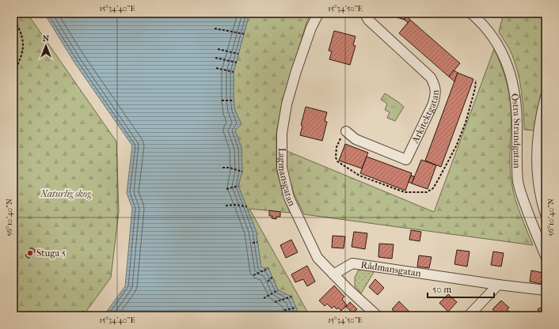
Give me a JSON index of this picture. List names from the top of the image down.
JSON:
{
  "streets": {
    "street": [
      "Arkitektgatan",
      "Östra Strandgatan",
      "Lagmansgatan",
      "Rådmansgatan"
    ]
  },
  "crossings": [
    ["Lagmansgatan", "Rådmansgatan"]
  ],
  "parks": ["Naturlig skog"],
  "places": ["Stuga 5"],
  "scale_bar": "50 m",
  "north": "top",
  "coordinates": ["15°34'40\"E", "15°34'50\"E", "56°10'40\"N"]
}
